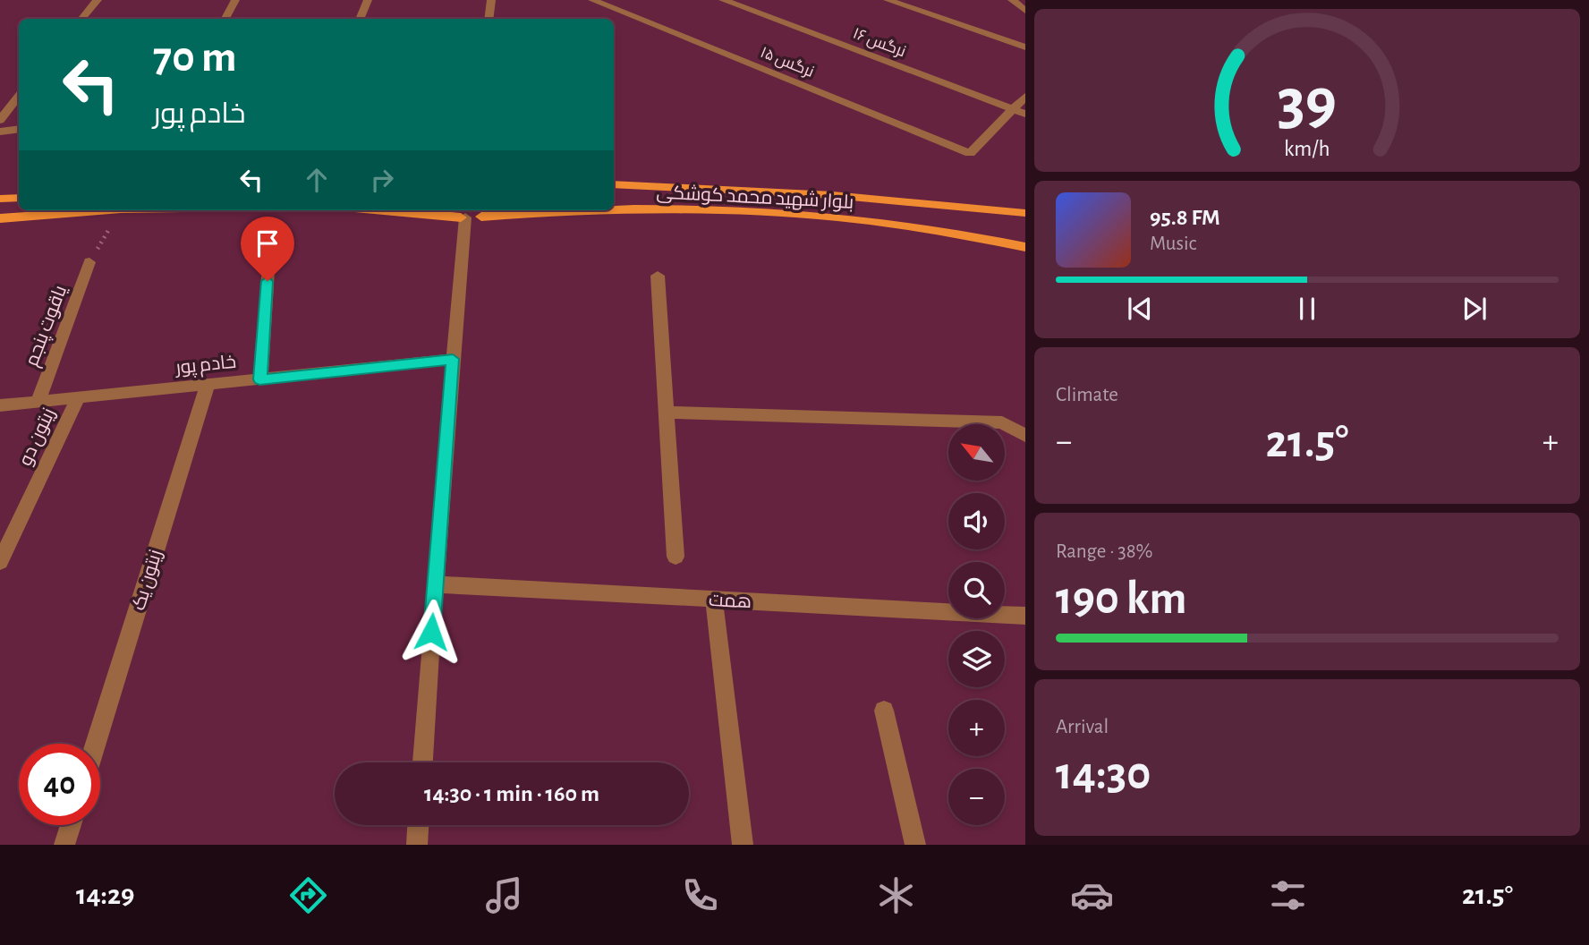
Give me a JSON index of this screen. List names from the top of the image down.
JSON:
{
  "streets": {
    "main road": ["بلوار شهید محمد کوشکی"],
    "street": [
      "نرگس ۱۶",
      "نرگس ۱۵",
      "یاقوت پنجم",
      "خادم پور",
      "زیتون دو",
      "زیتون یک",
      "همت"
    ]
  },
  "crossings": [
    ["نرگس ۱۶", "نرگس ۱۵"],
    ["یاقوت پنجم", "خادم پور"],
    ["خادم پور", "زیتون دو"],
    ["خادم پور", "زیتون یک"]
  ],
  "north": "top left",
  "page": {
    "turn": ["70 m", "خادم پور"],
    "song": ["95.8 FM", "Music"],
    "tile": [
      "Climate",
      ["Range · 38%", "190 km"],
      ["Arrival", "14:30"]
    ],
    "heat": ["−", "21.5°", "+"],
    "map_buttons": ["+", "−"],
    "limit": "40",
    "trip": "14:30 · 1 min · 160 m",
    "tabs": ["14:29", "21.5°"],
    "gauge": ["39", "km/h"]
  }
}
